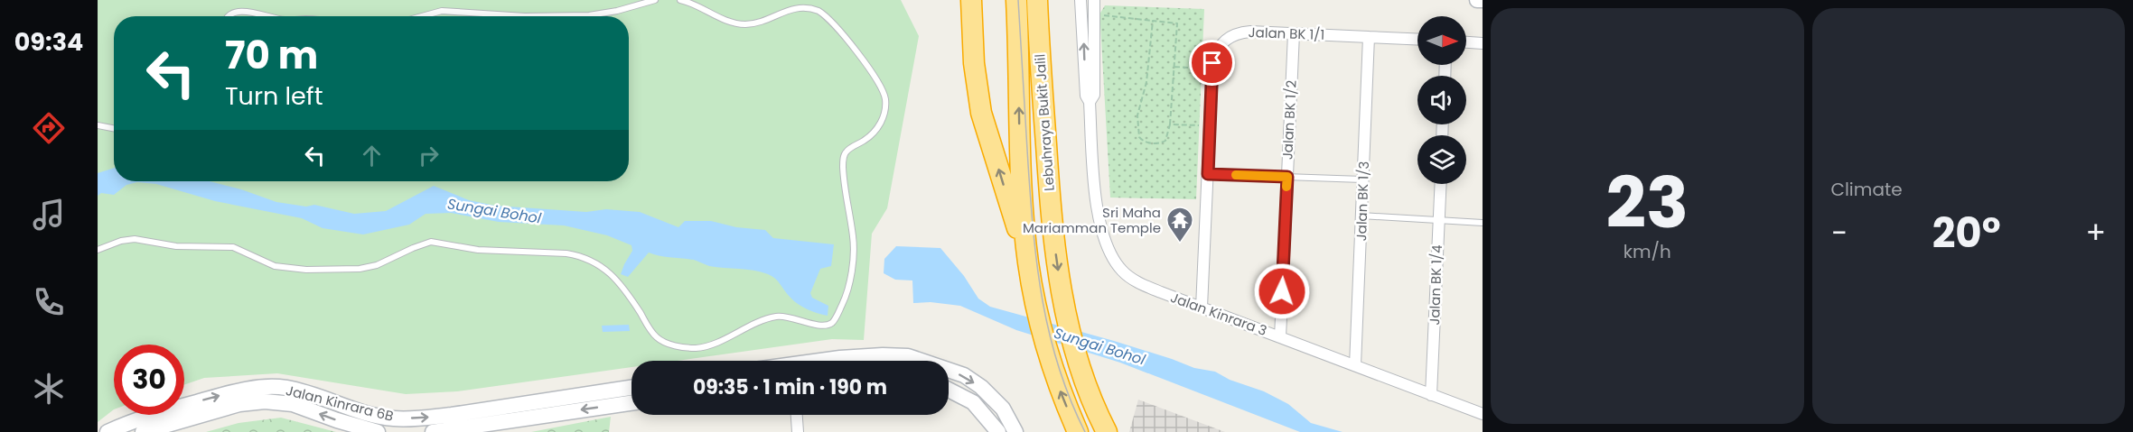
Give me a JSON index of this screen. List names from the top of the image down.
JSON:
{
  "streets": {
    "highway": ["Lebuhraya Bukit Jalil"],
    "street": [
      "Jalan BK 1/1",
      "Jalan BK 1/2",
      "Jalan BK 1/3",
      "Jalan BK 1/4",
      "Jalan Kinrara 3",
      "Jalan Kinrara 6B"
    ]
  },
  "crossings": [
    ["Jalan BK 1/1", "Jalan BK 1/2"],
    ["Jalan BK 1/1", "Jalan BK 1/3"],
    ["Jalan BK 1/1", "Jalan Kinrara 3"],
    ["Jalan BK 1/2", "Jalan Kinrara 3"],
    ["Jalan BK 1/3", "Jalan Kinrara 3"],
    ["Jalan BK 1/4", "Jalan Kinrara 3"]
  ],
  "water": ["Sungai Bohol"],
  "places": {
    "temple": ["Sri Maha Mariamman Temple"]
  },
  "north": "right",
  "page": {
    "tabs": "09:34",
    "tile": [
      ["23", "km/h"],
      "Climate"
    ],
    "turn": ["70 m", "Turn left"],
    "heat": ["−", "20°", "+"],
    "limit": "30",
    "trip": "09:35 · 1 min · 190 m"
  }
}
